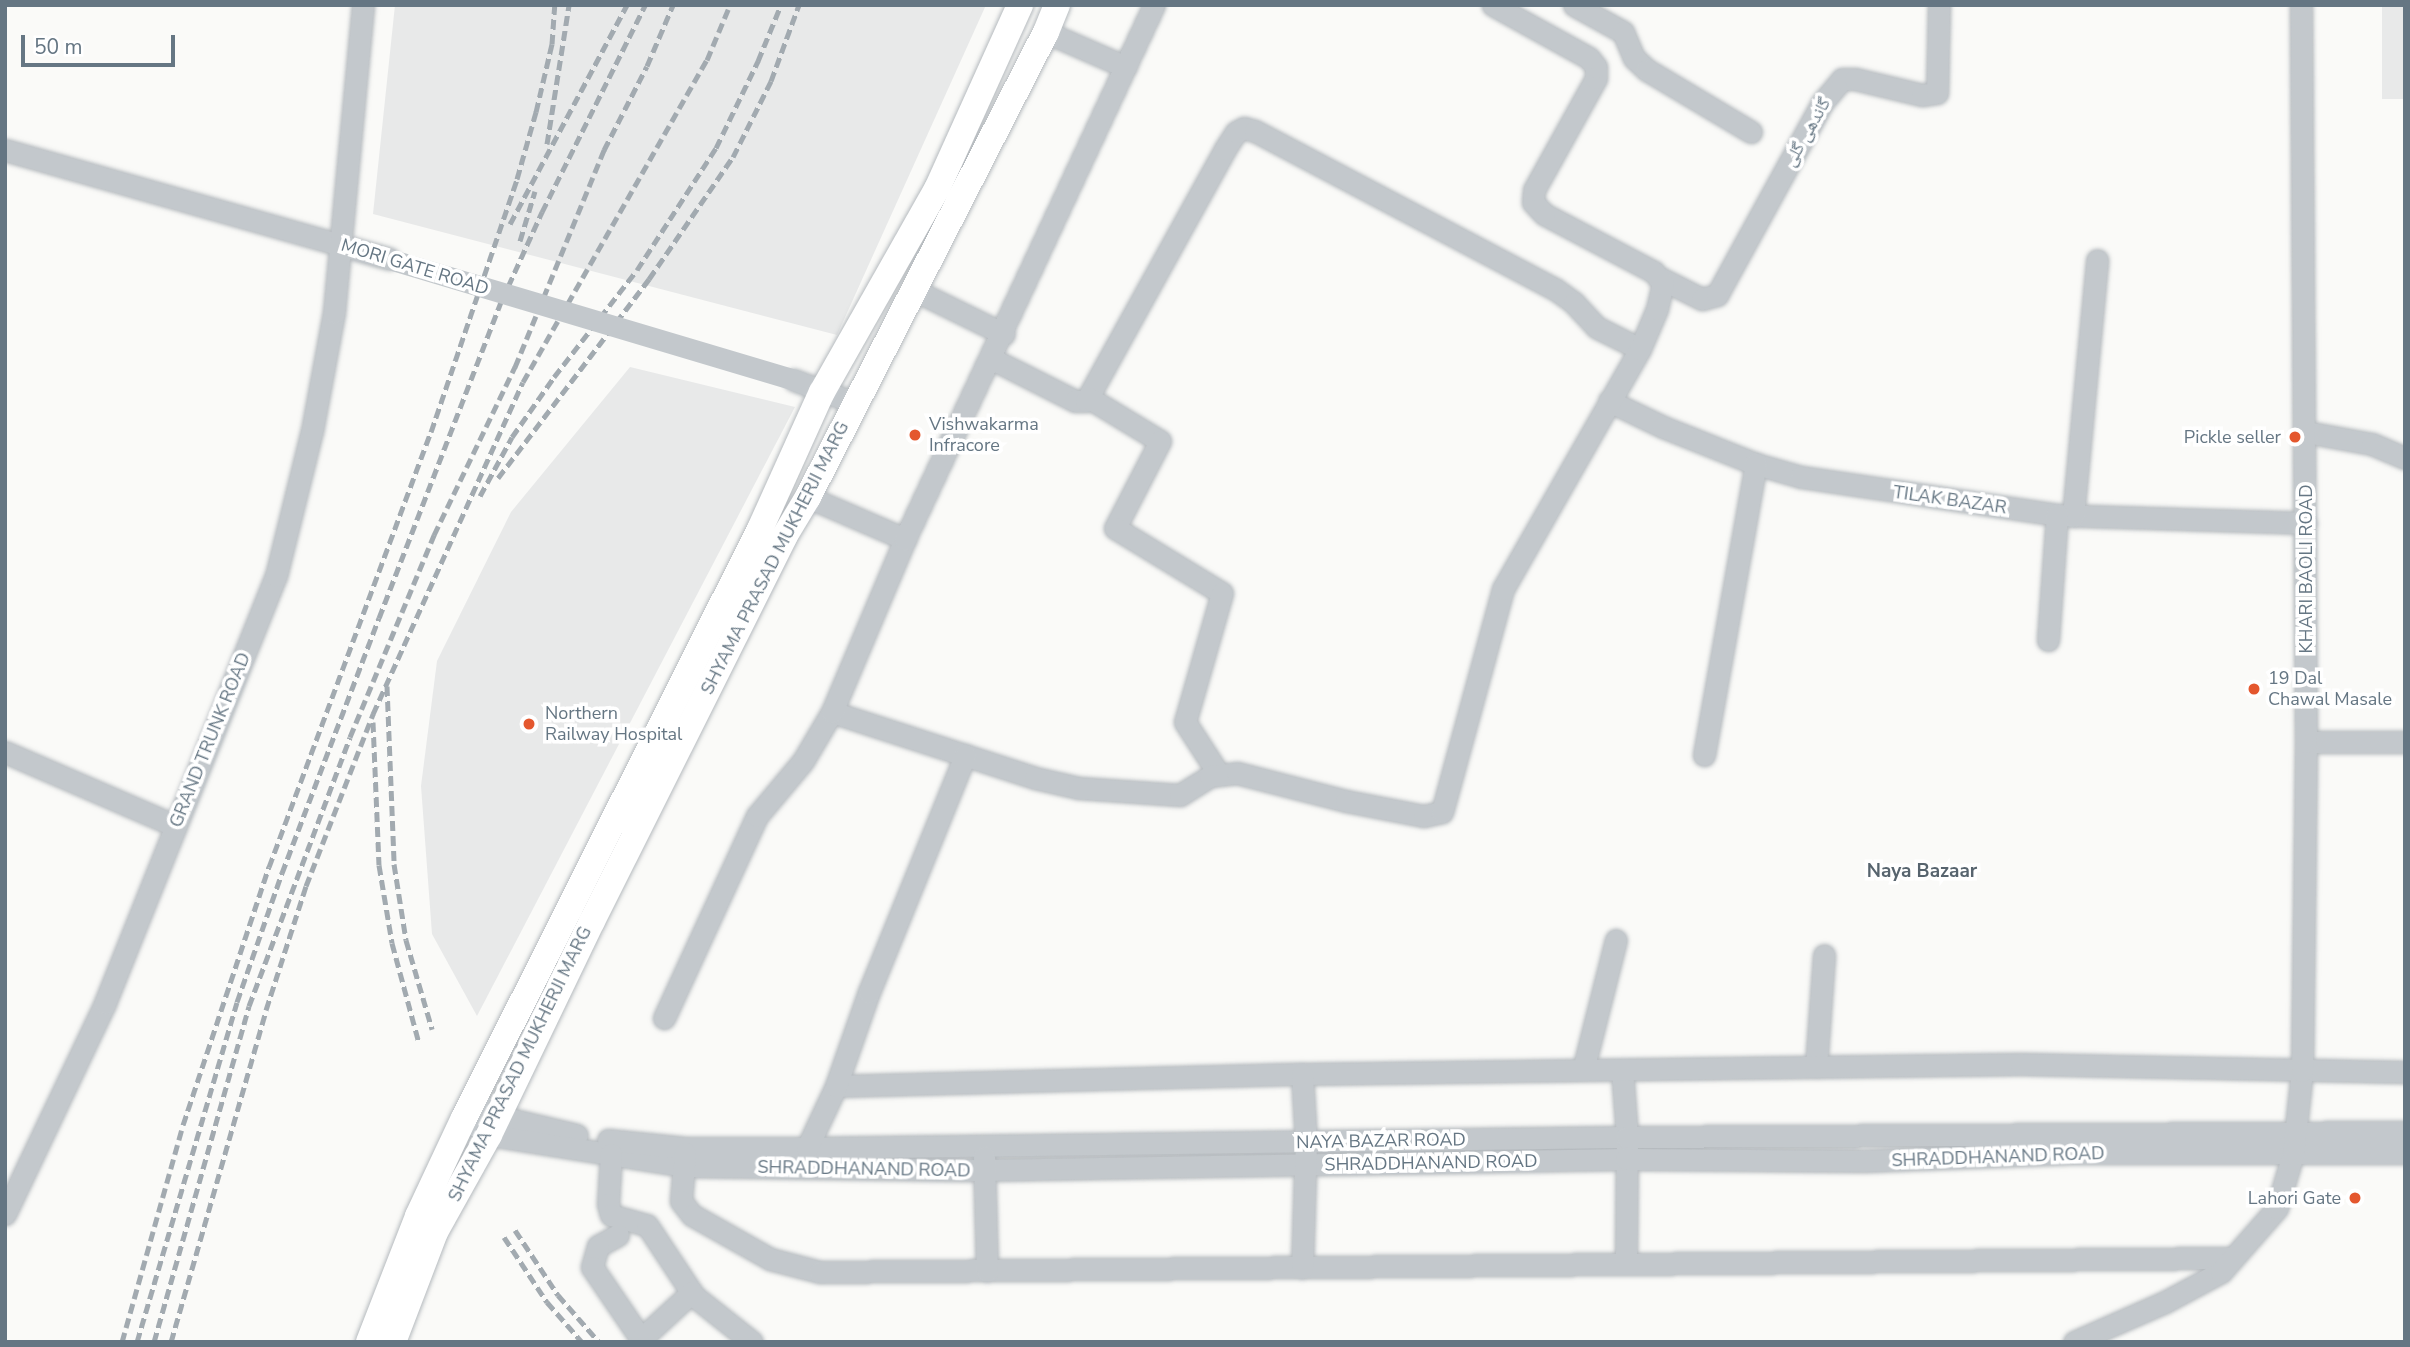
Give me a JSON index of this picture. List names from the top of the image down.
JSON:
{
  "streets": {
    "main road": ["SHYAMA PRASAD MUKHERJI MARG"],
    "street": [
      "گاندھی گلی",
      "MORI GATE ROAD",
      "TILAK BAZAR",
      "KHARI BAOLI ROAD",
      "GRAND TRUNK ROAD",
      "NAYA BAZAR ROAD",
      "SHRADDHANAND ROAD"
    ]
  },
  "crossings": [
    ["MORI GATE ROAD", "SHYAMA PRASAD MUKHERJI MARG"],
    ["MORI GATE ROAD", "GRAND TRUNK ROAD"],
    ["TILAK BAZAR", "KHARI BAOLI ROAD"],
    ["SHYAMA PRASAD MUKHERJI MARG", "NAYA BAZAR ROAD"],
    ["SHYAMA PRASAD MUKHERJI MARG", "SHRADDHANAND ROAD"],
    ["KHARI BAOLI ROAD", "NAYA BAZAR ROAD"],
    ["KHARI BAOLI ROAD", "SHRADDHANAND ROAD"],
    ["NAYA BAZAR ROAD", "SHRADDHANAND ROAD"]
  ],
  "districts": ["Naya Bazaar"],
  "places": [
    "Vishwakarma Infracore",
    "Pickle seller",
    "19 Dal Chawal Masale",
    "Northern Railway Hospital",
    "Lahori Gate"
  ],
  "scale_bar": "50 m"
}
